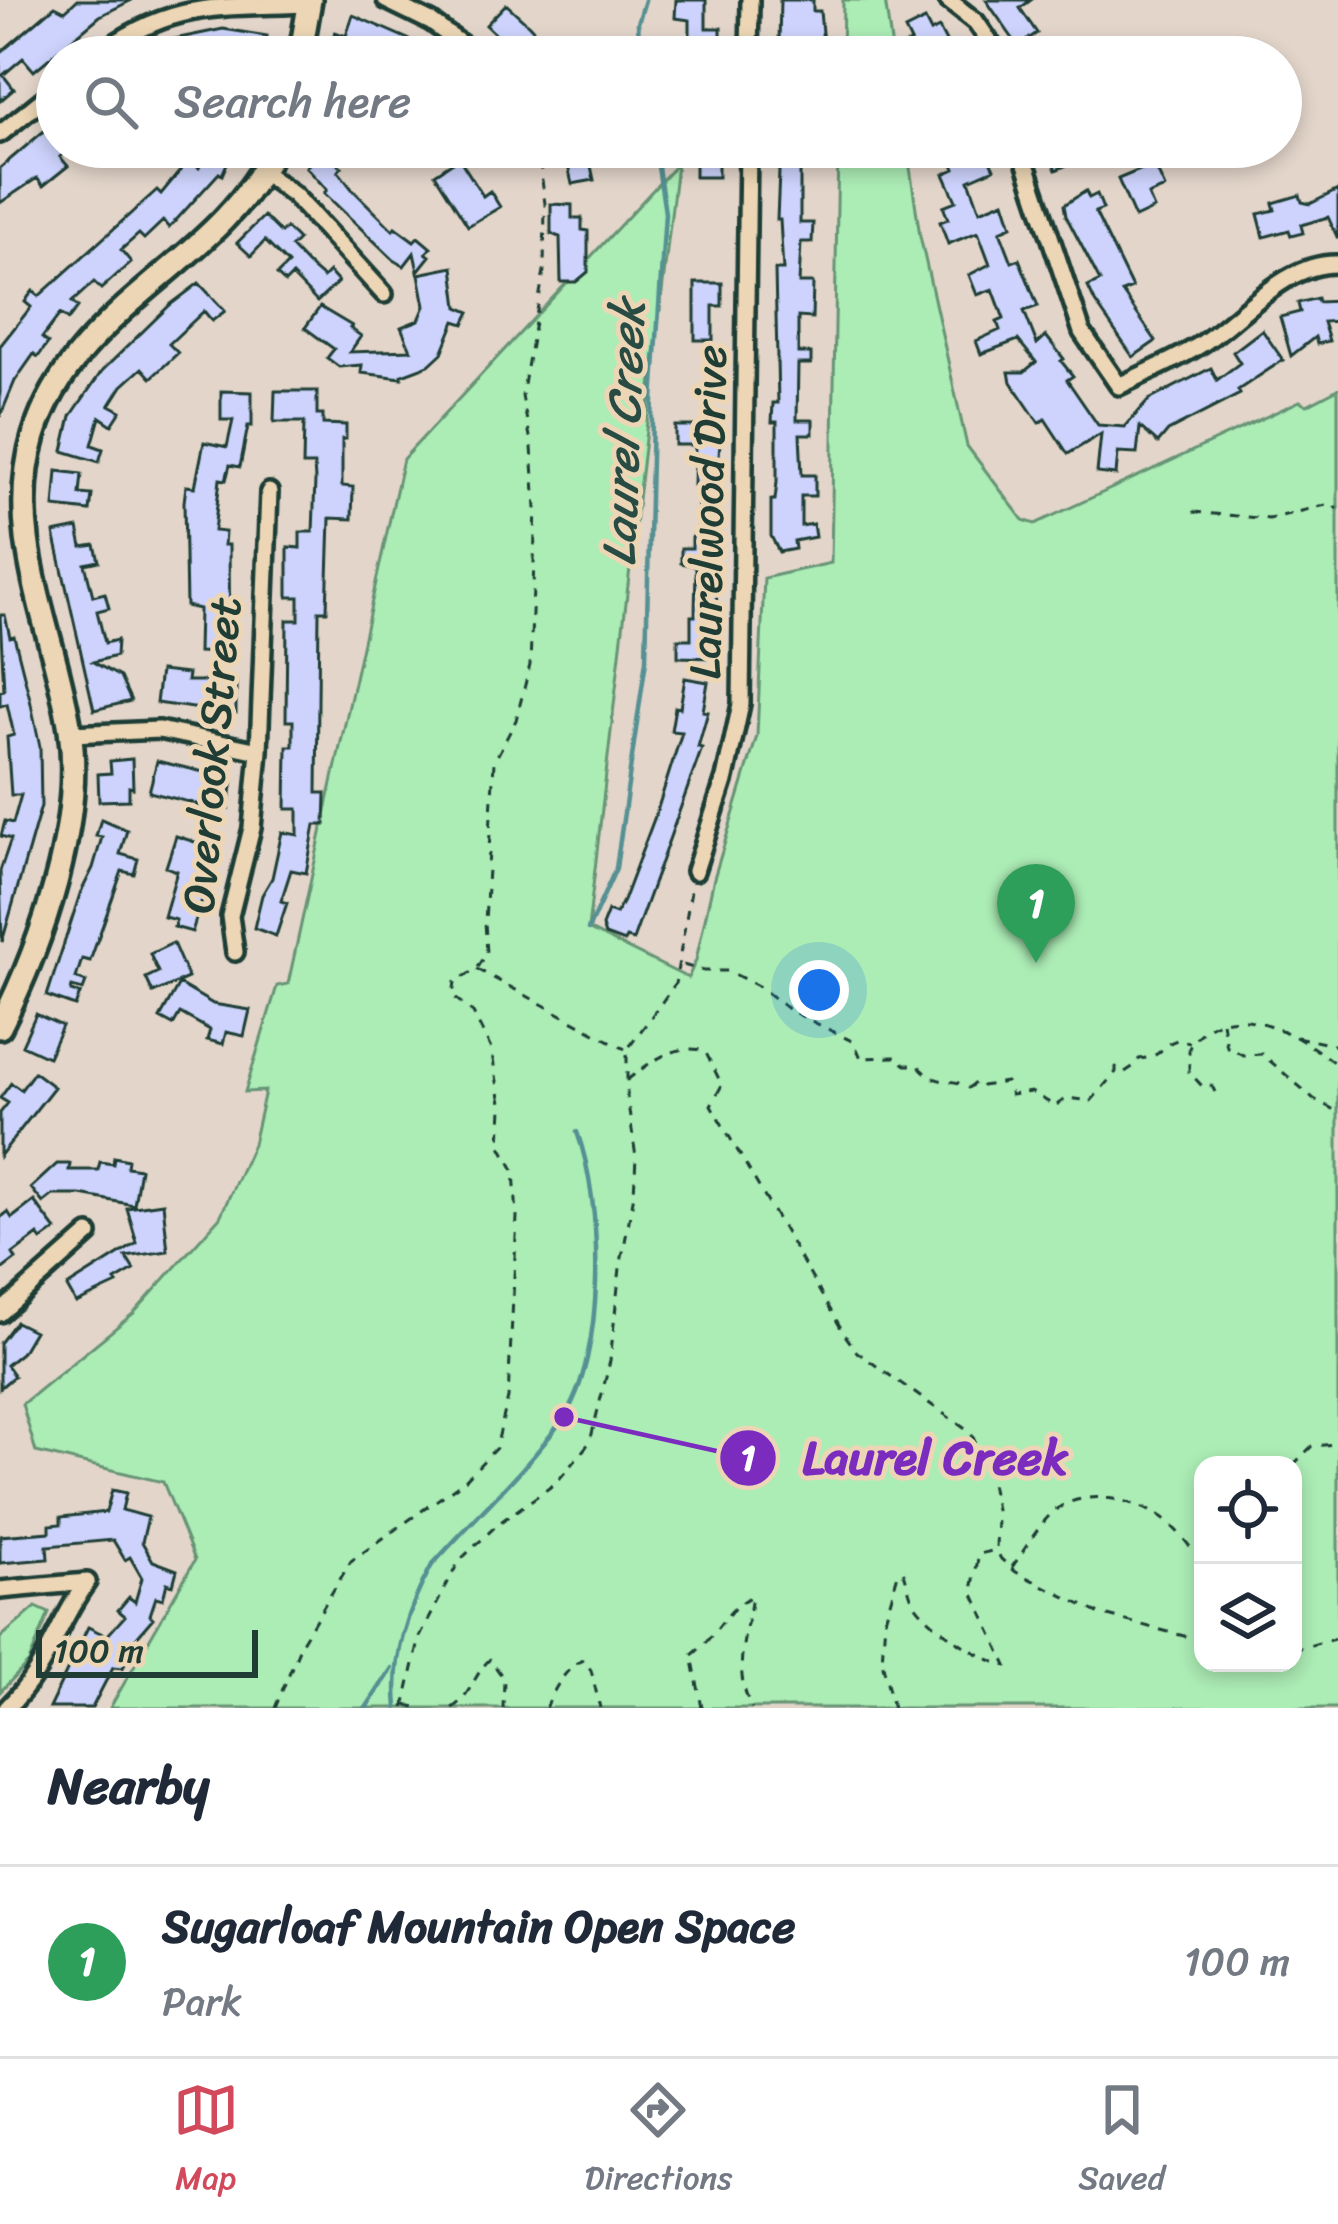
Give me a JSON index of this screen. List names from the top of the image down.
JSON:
{
  "streets": {
    "street": ["Laurelwood Drive", "Overlook Street"]
  },
  "water": ["Laurel Creek"],
  "places": ["Laurel Creek"],
  "scale_bar": "100 m",
  "page": {
    "search": "Search here",
    "pins": "1",
    "scale": "100 m",
    "heading": "Nearby",
    "list": [
      {
        "mark": "1",
        "name": "Sugarloaf Mountain Open Space",
        "note": "Park",
        "value": "100 m"
      }
    ],
    "nav": ["Map", "Directions", "Saved"]
  }
}
